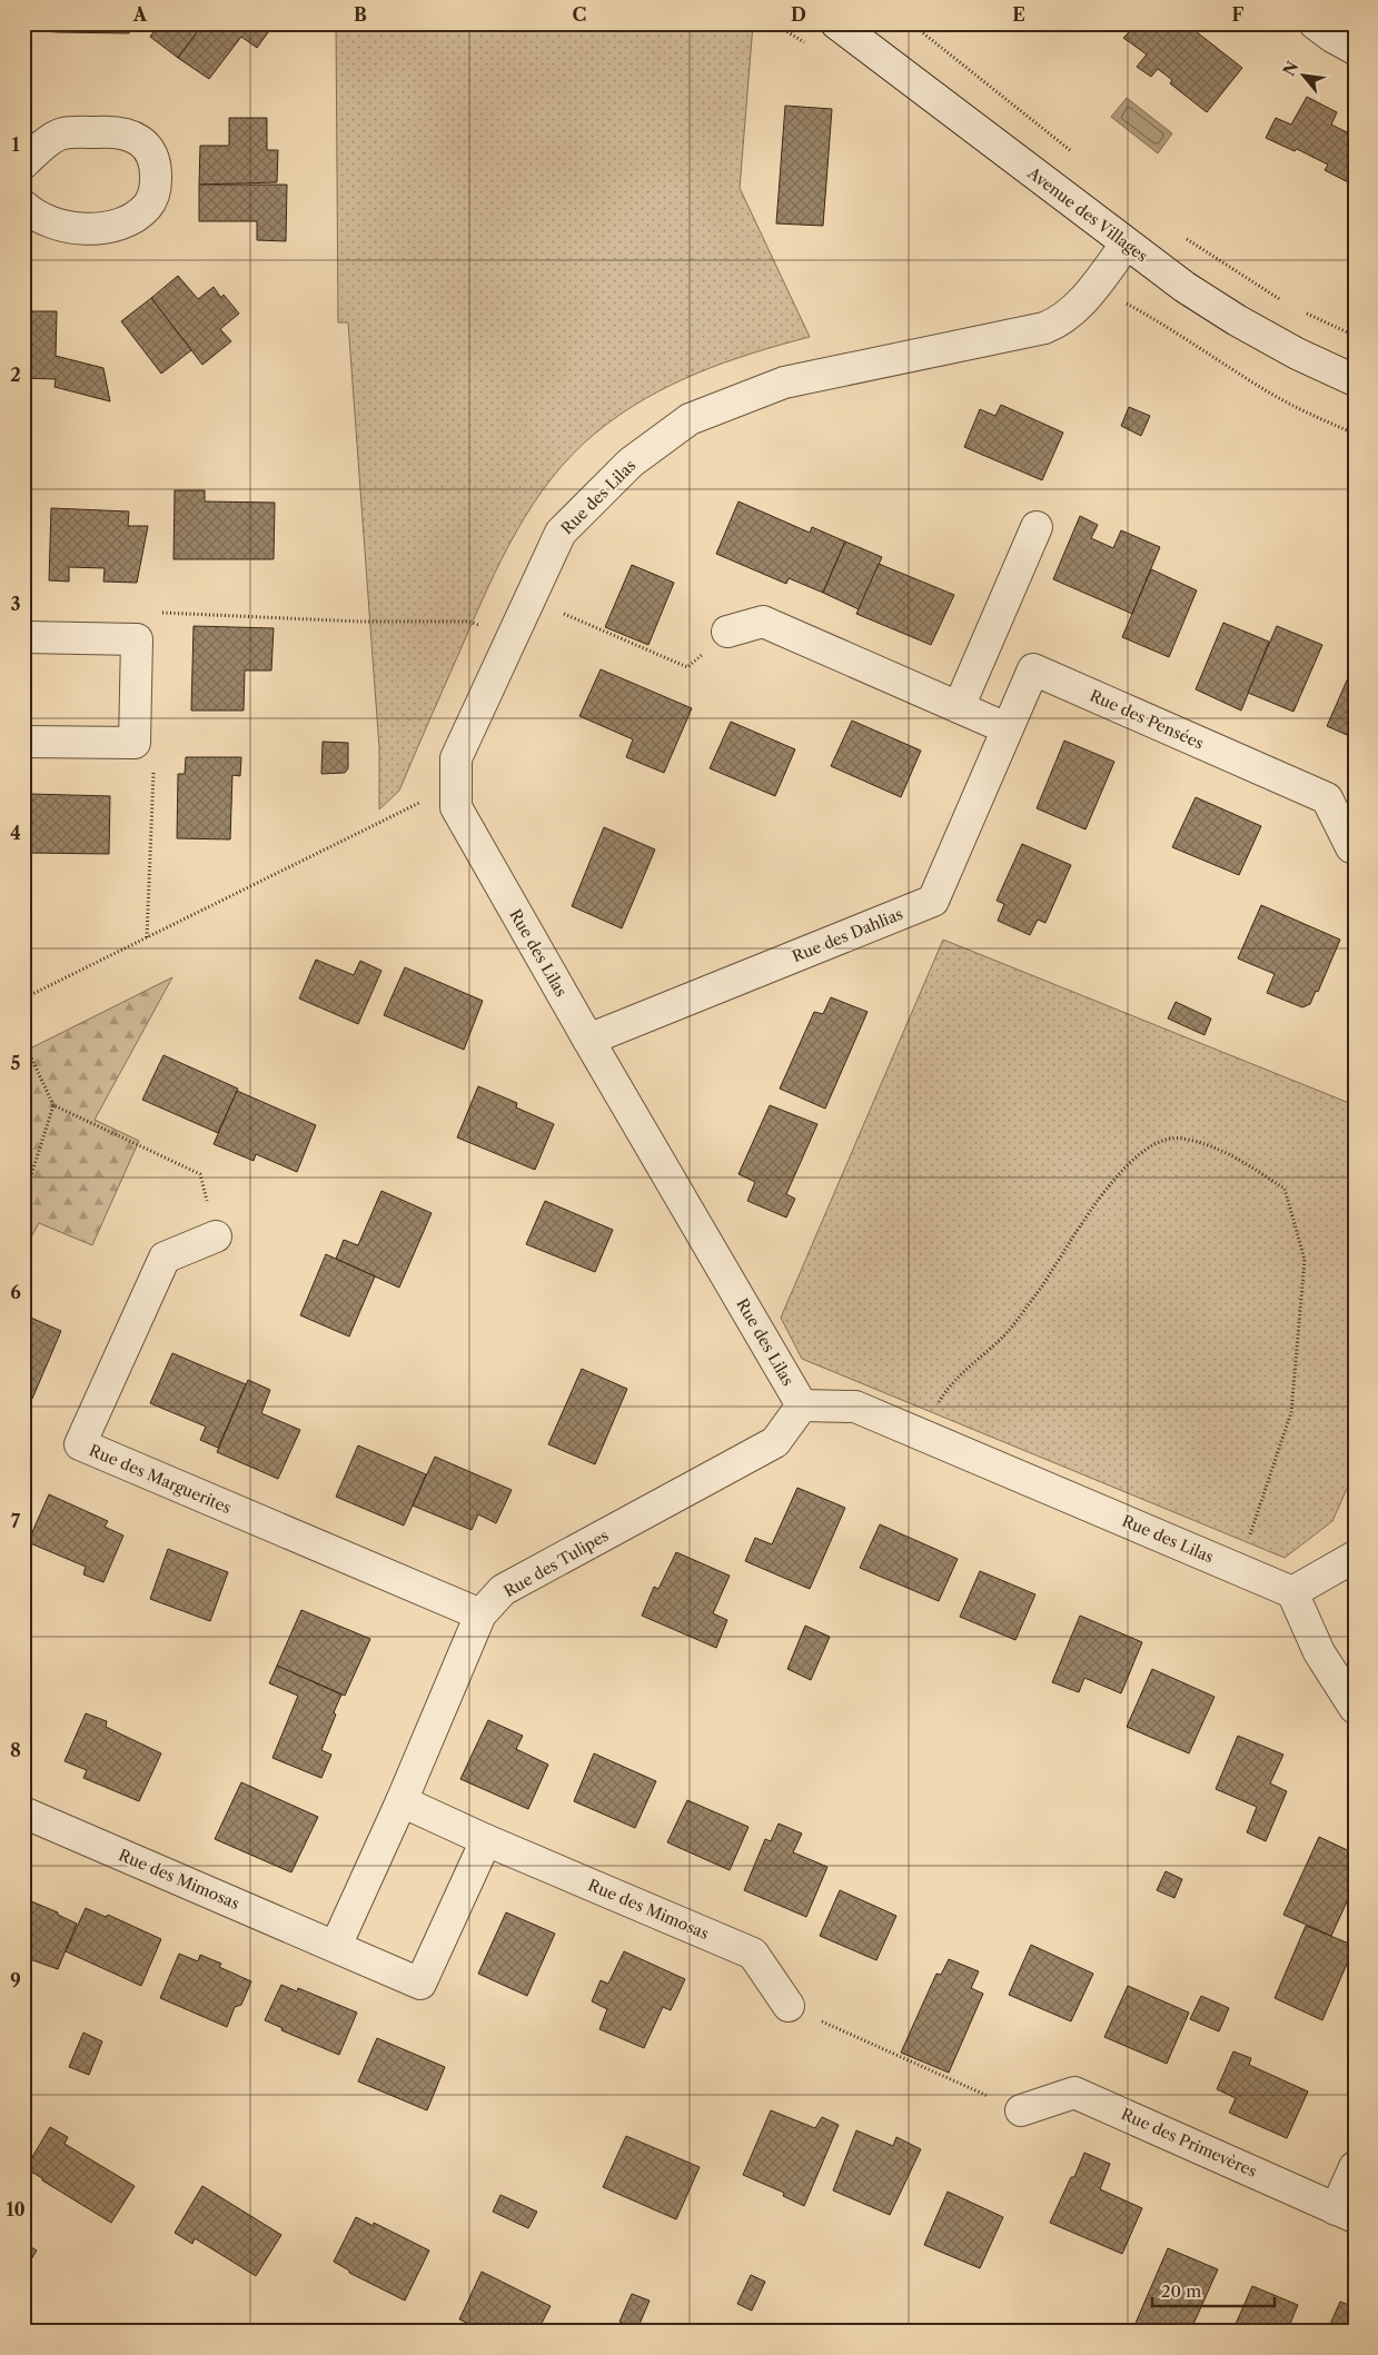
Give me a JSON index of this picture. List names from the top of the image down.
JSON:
{
  "streets": {
    "street": [
      "Avenue des Villages",
      "Rue des Lilas",
      "Rue des Pensées",
      "Rue des Dahlias",
      "Rue des Marguerites",
      "Rue des Tulipes",
      "Rue des Mimosas",
      "Rue des Primevères"
    ]
  },
  "crossings": [
    ["Avenue des Villages", "Rue des Lilas"],
    ["Rue des Lilas", "Rue des Dahlias"],
    ["Rue des Lilas", "Rue des Tulipes"],
    ["Rue des Pensées", "Rue des Dahlias"],
    ["Rue des Marguerites", "Rue des Tulipes"],
    ["Rue des Tulipes", "Rue des Mimosas"]
  ],
  "scale_bar": "20 m",
  "north": "top left",
  "grid": {
    "columns": [
      "A",
      "B",
      "C",
      "D",
      "E",
      "F"
    ],
    "rows": [
      "1",
      "2",
      "3",
      "4",
      "5",
      "6",
      "7",
      "8",
      "9",
      "10"
    ]
  }
}
